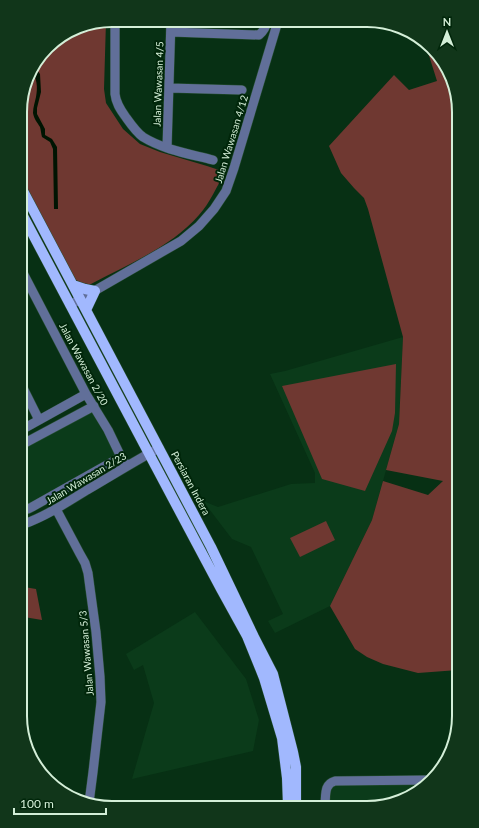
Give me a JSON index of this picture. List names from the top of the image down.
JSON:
{
  "streets": {
    "main road": ["Persiaran Indera"],
    "street": [
      "Jalan Wawasan 4/5",
      "Jalan Wawasan 4/12",
      "Jalan Wawasan 2/20",
      "Jalan Wawasan 2/23",
      "Jalan Wawasan 5/3"
    ]
  },
  "crossings": [
    ["Jalan Wawasan 4/12", "Persiaran Indera"],
    ["Jalan Wawasan 2/20", "Jalan Wawasan 2/23"],
    ["Jalan Wawasan 2/23", "Persiaran Indera"],
    ["Jalan Wawasan 2/23", "Jalan Wawasan 5/3"]
  ],
  "scale_bar": "100 m",
  "north": "top"
}
